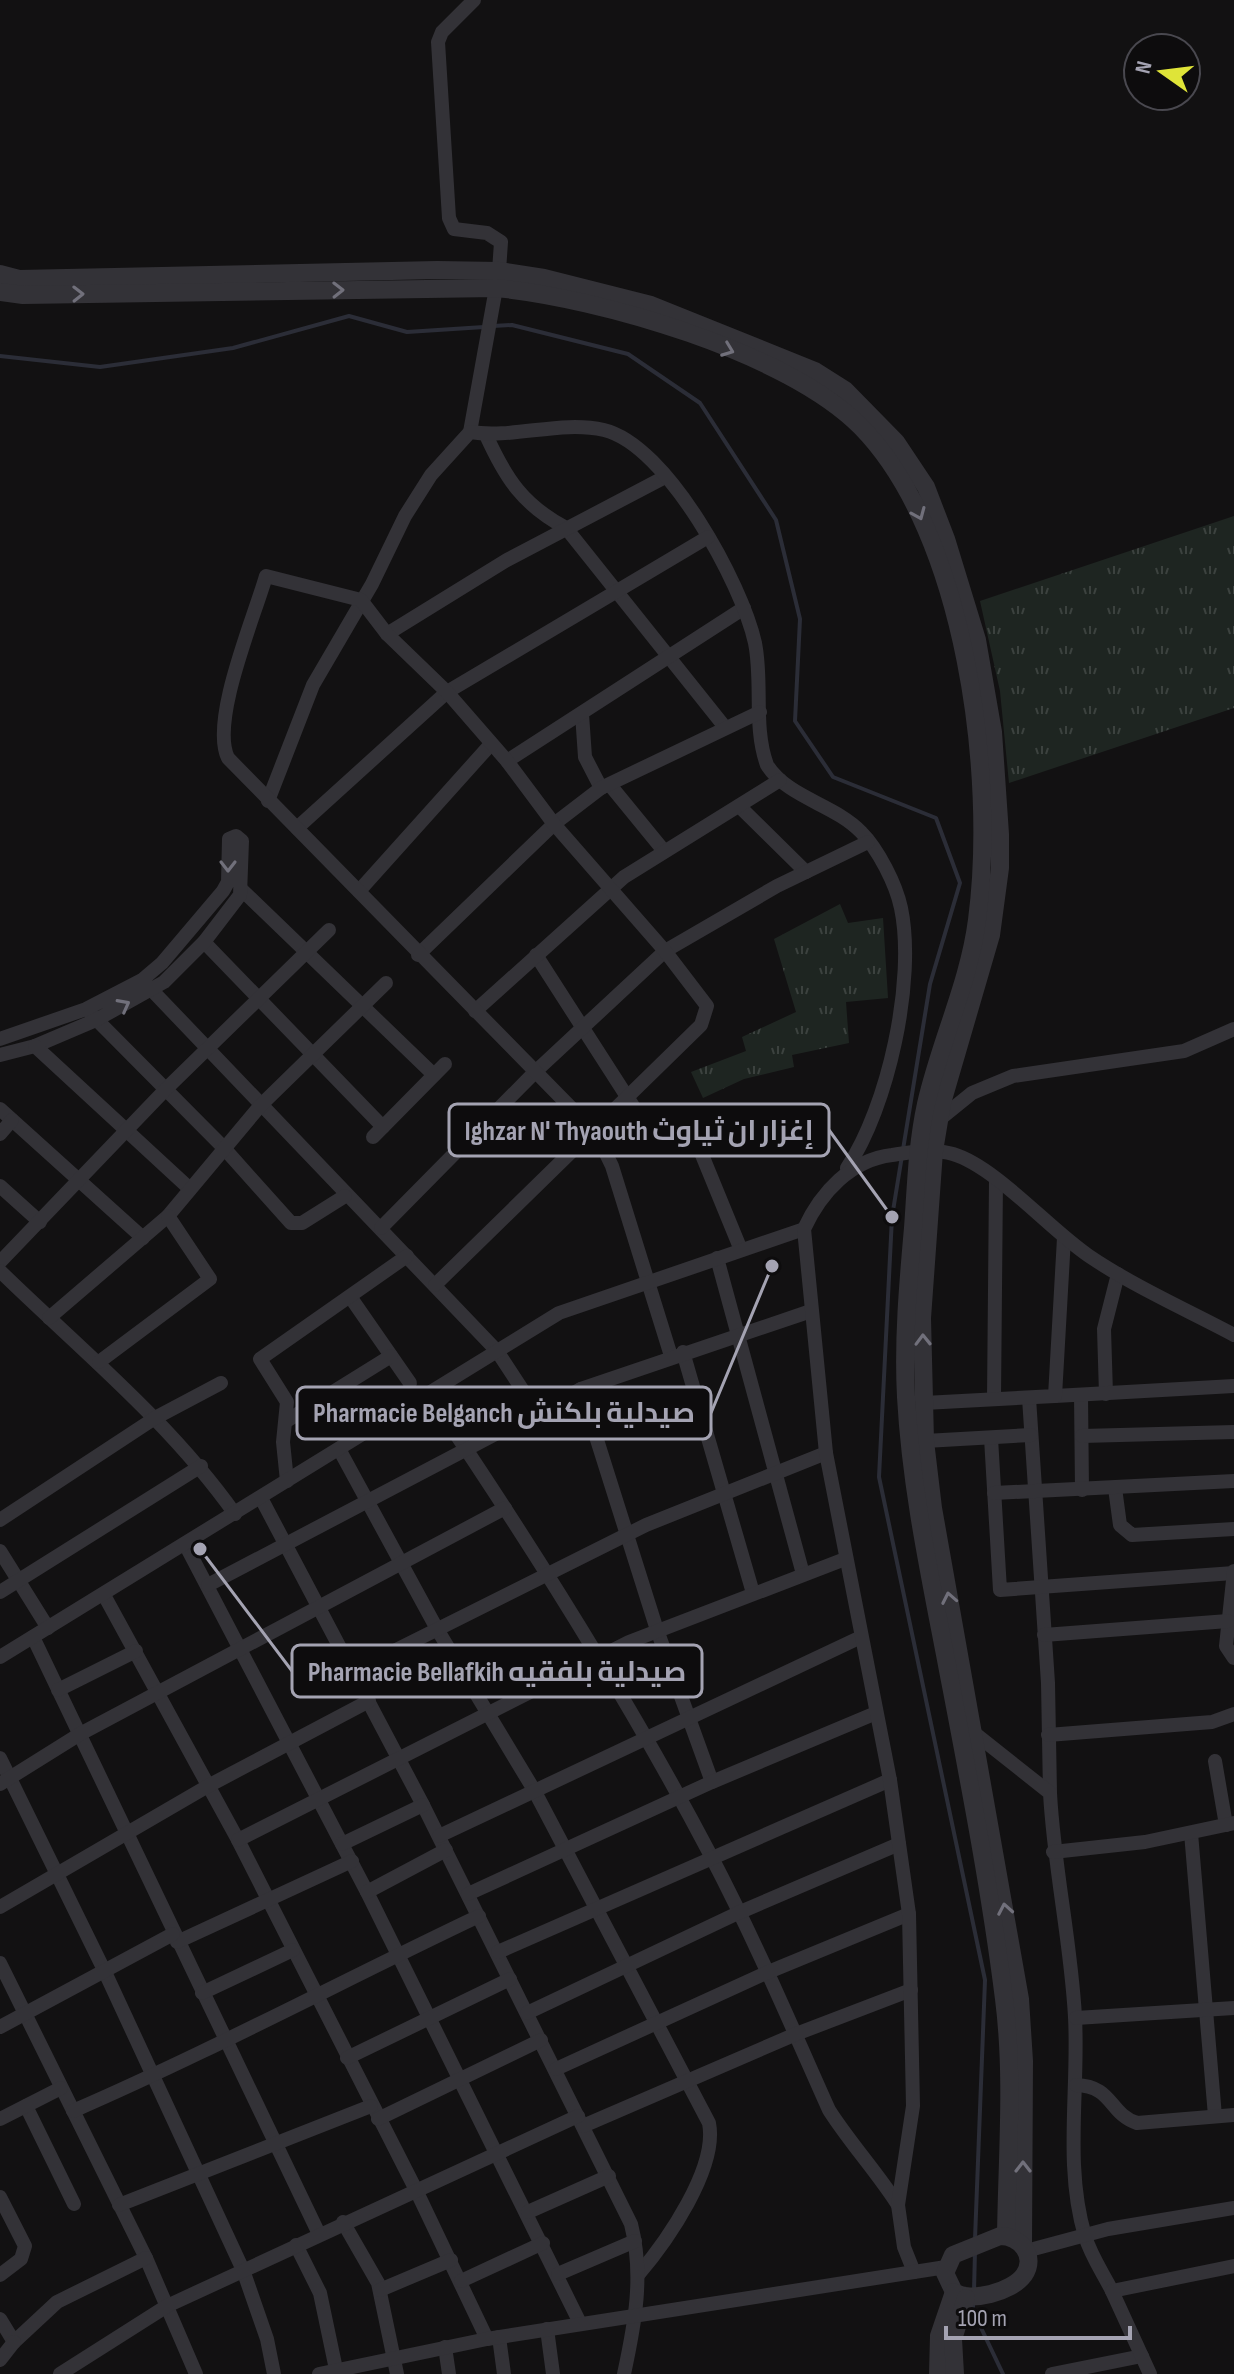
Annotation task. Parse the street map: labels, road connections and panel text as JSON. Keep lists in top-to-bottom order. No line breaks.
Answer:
{"places":["Ighzar N' Thyaouth إغزار ان ثياوث","Pharmacie Belganch صيدلية بلكنش","Pharmacie Bellafkih صيدلية بلفقيه"],"scale_bar":"100 m","north":"left"}
